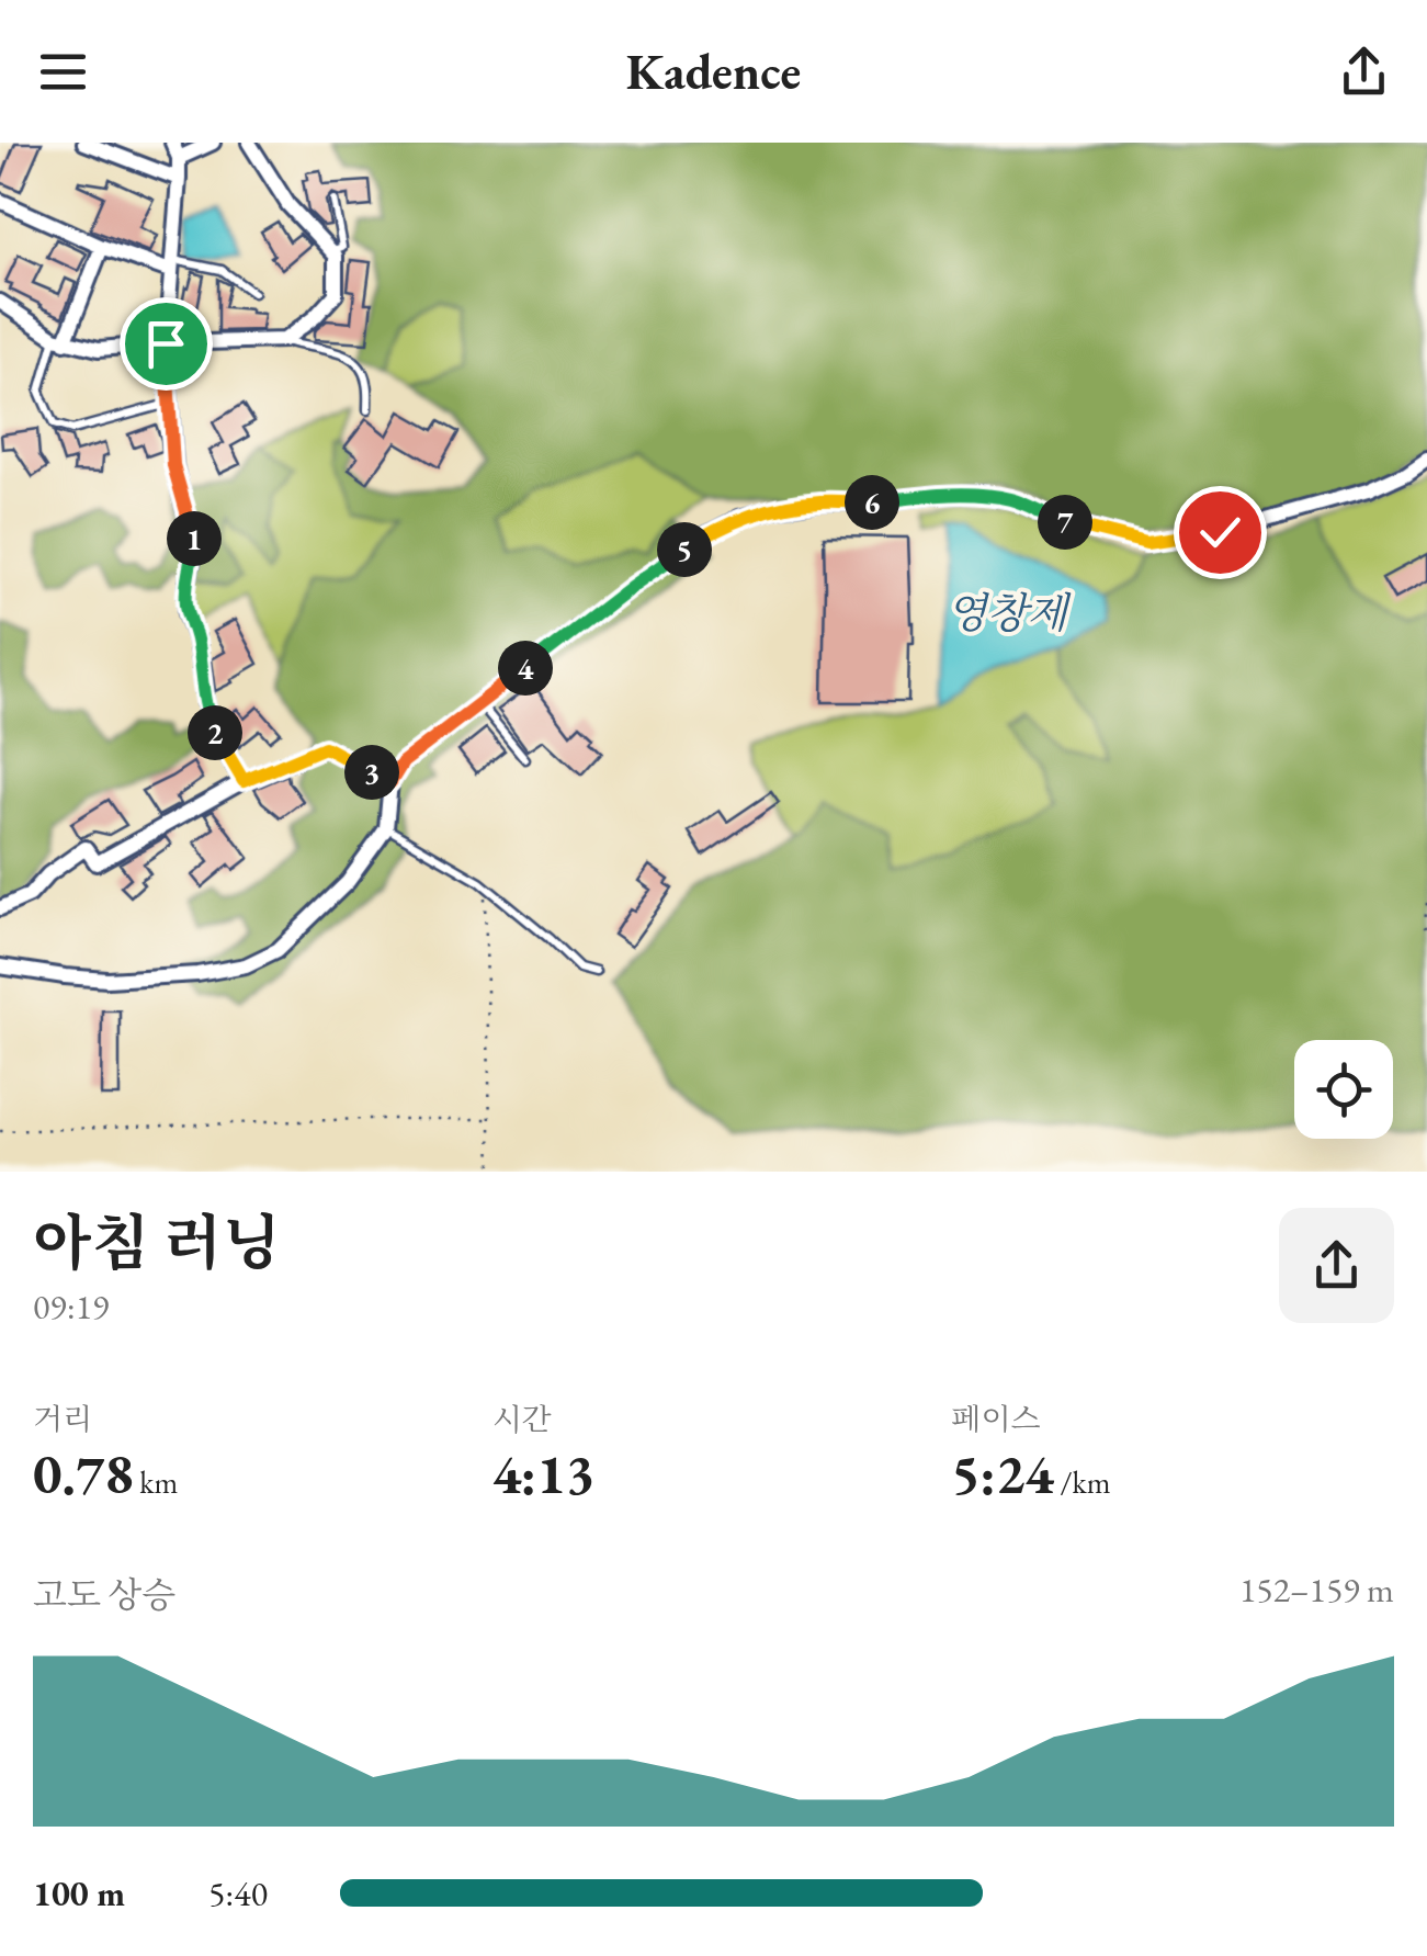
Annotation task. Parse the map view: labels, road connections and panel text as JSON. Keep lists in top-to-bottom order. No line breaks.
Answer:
{"water":["영창제"],"page":{"header":"Kadence","pins":["6","7","1","5","4","2","3"],"heading":["아침 러닝","09:19"],"stats":[["거리","0.78 km"],["시간","4:13"],["페이스","5:24 /km"]],"chart":["고도 상승","152–159 m"],"list":[{"name":"100 m","note":"5:40"}]}}
